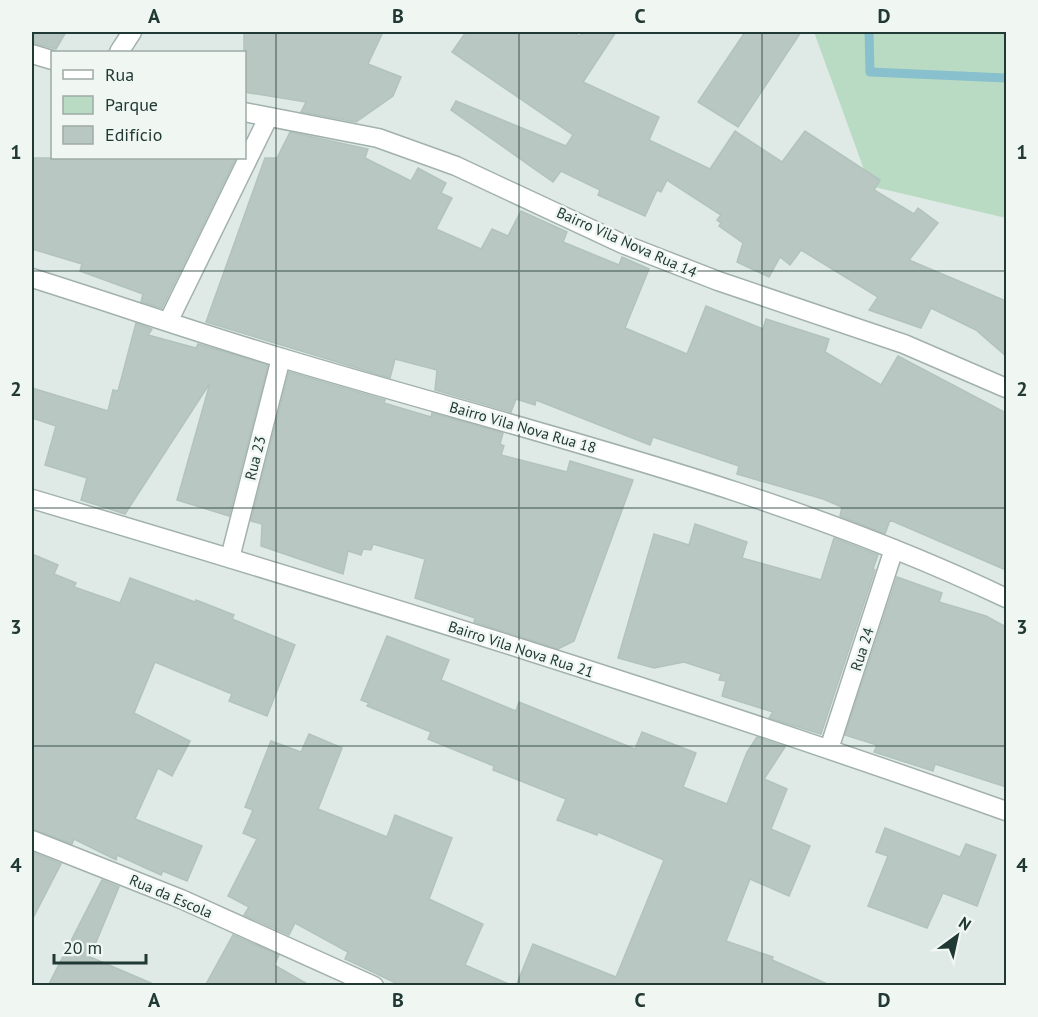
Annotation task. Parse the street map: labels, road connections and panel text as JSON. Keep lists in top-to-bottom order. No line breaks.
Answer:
{"streets":{"street":["Bairro Vila Nova Rua 14","Bairro Vila Nova Rua 18","Rua 23","Bairro Vila Nova Rua 21","Rua 24","Rua da Escola"]},"crossings":[["Bairro Vila Nova Rua 18","Rua 23"],["Bairro Vila Nova Rua 18","Rua 24"],["Rua 23","Bairro Vila Nova Rua 21"],["Bairro Vila Nova Rua 21","Rua 24"]],"legend":["Rua","Parque","Edifício"],"scale_bar":"20 m","north":"top right","grid":{"columns":["A","B","C","D"],"rows":["1","2","3","4"]}}
